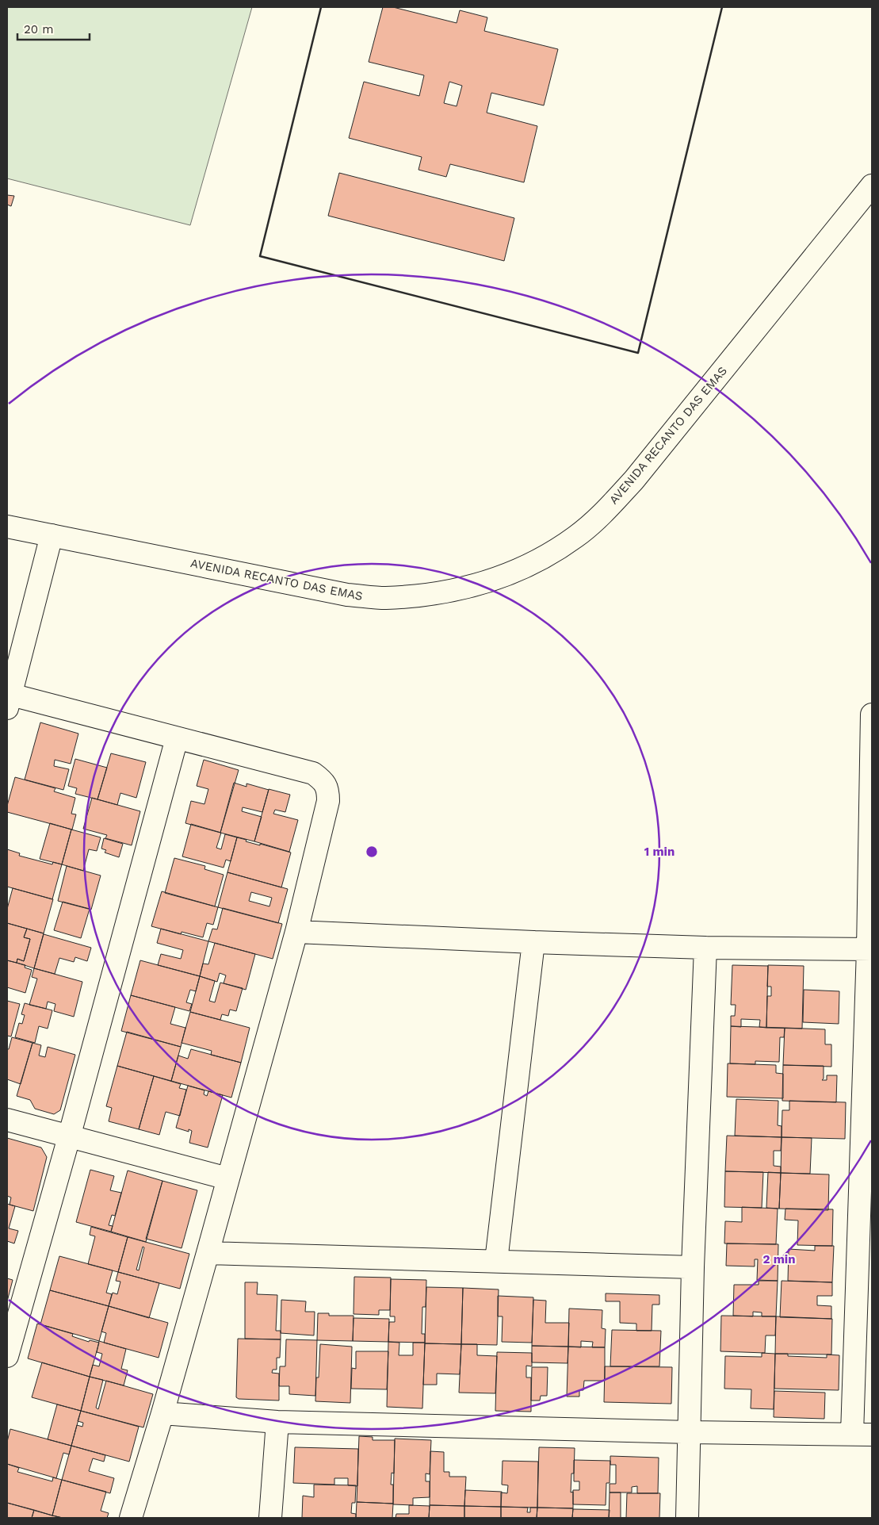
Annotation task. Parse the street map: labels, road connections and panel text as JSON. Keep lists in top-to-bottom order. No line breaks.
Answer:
{"streets":{"street":["AVENIDA RECANTO DAS EMAS"]},"scale_bar":"20 m","rings":["1 min","2 min"]}
